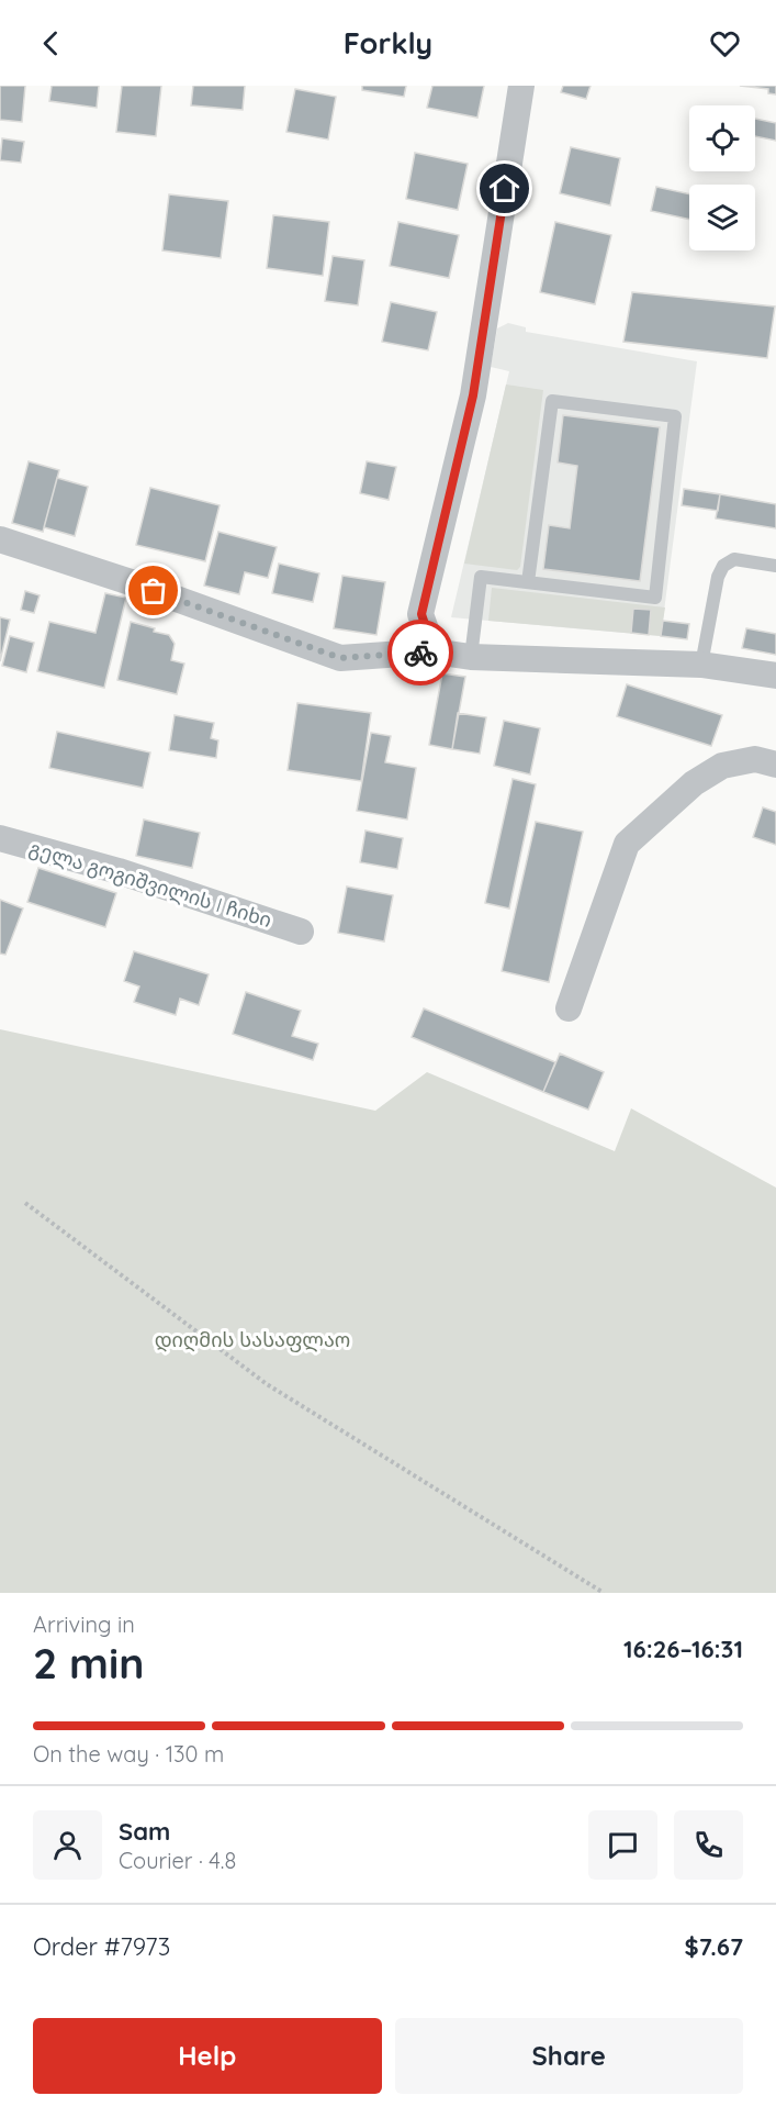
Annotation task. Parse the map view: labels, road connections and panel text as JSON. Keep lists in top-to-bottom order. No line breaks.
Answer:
{"streets":{"street":["გელა გოგიშვილის I ჩიხი"]},"parks":["დიღმის სასაფლაო"],"page":{"header":"Forkly","heading":["2 min","Arriving in","16:26–16:31"],"panel":["Sam","Courier · 4.8","Order #7973","$7.67"],"bar":"On the way · 130 m","buttons":["Help","Share"]}}
